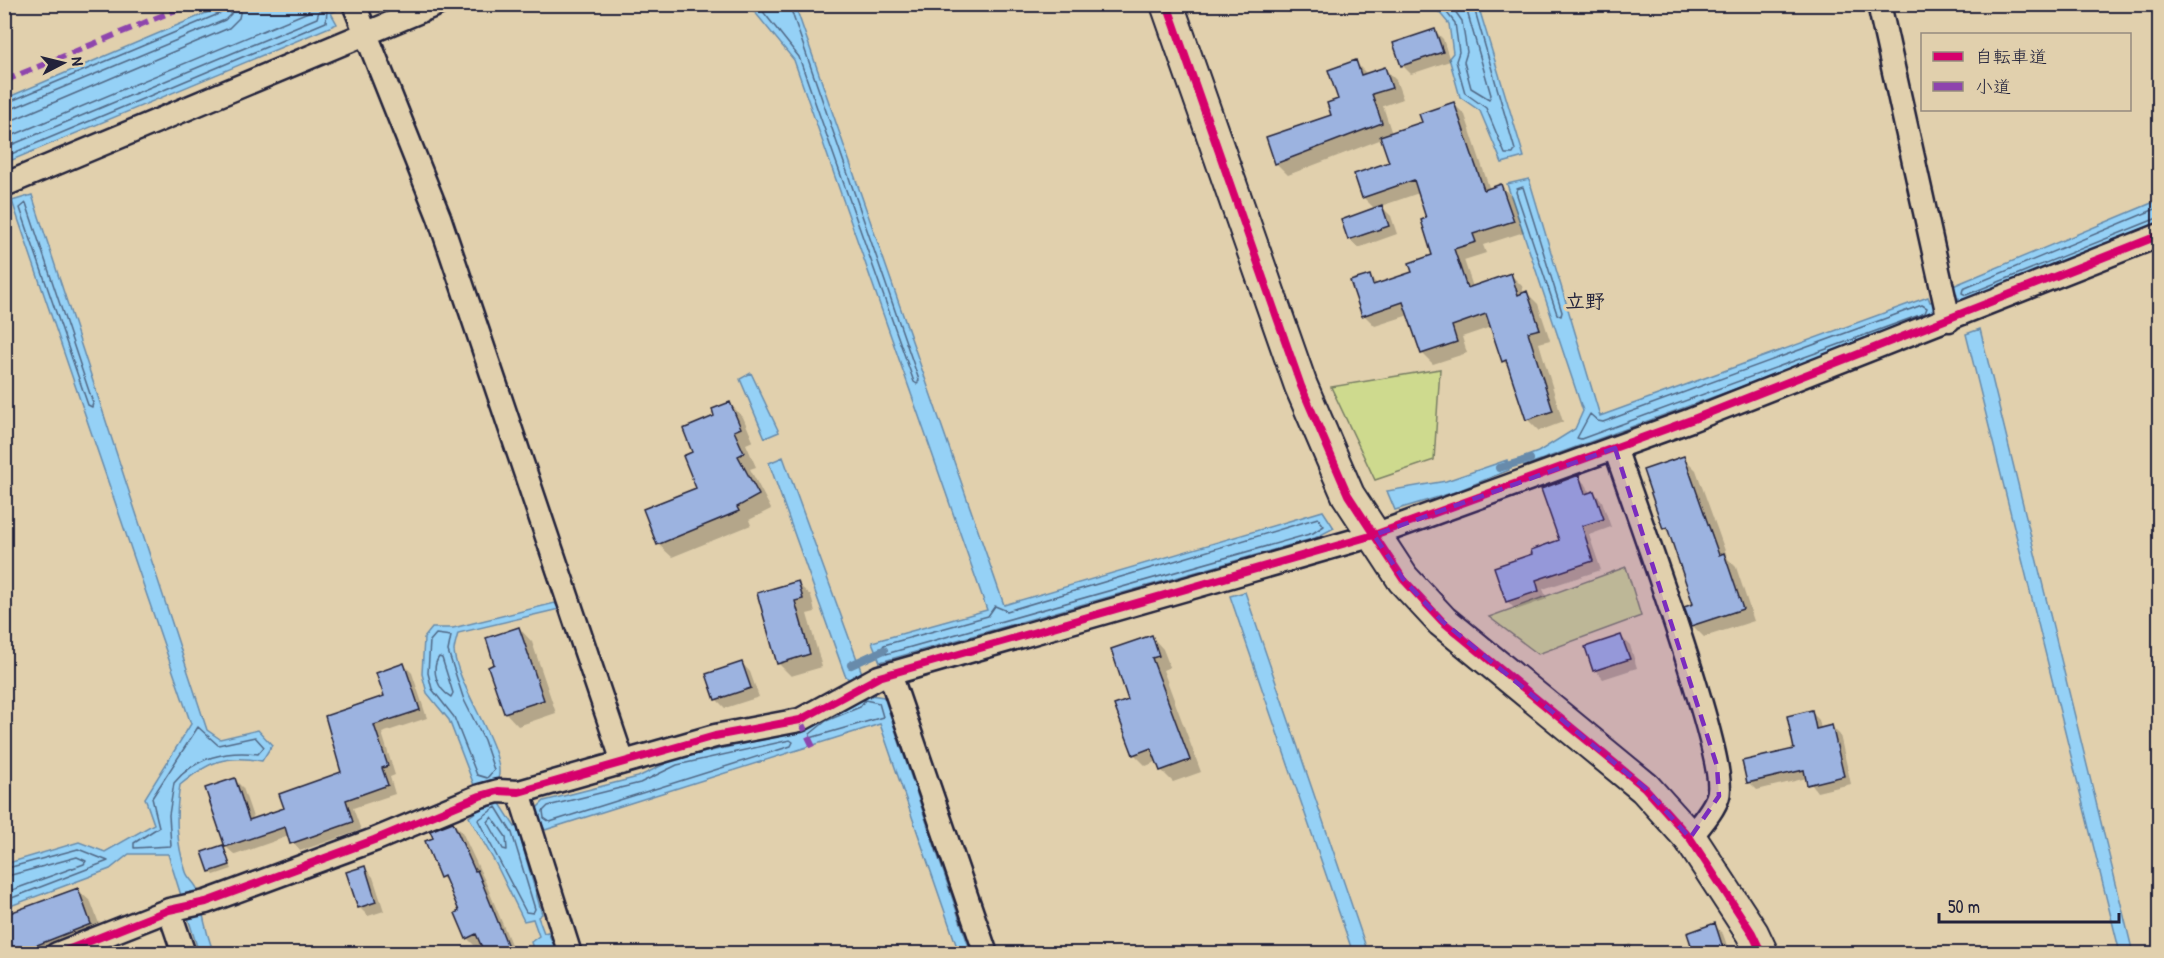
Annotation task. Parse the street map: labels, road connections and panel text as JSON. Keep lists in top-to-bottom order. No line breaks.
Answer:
{"districts":["立野"],"legend":["自転車道","小道"],"scale_bar":"50 m","north":"right"}
